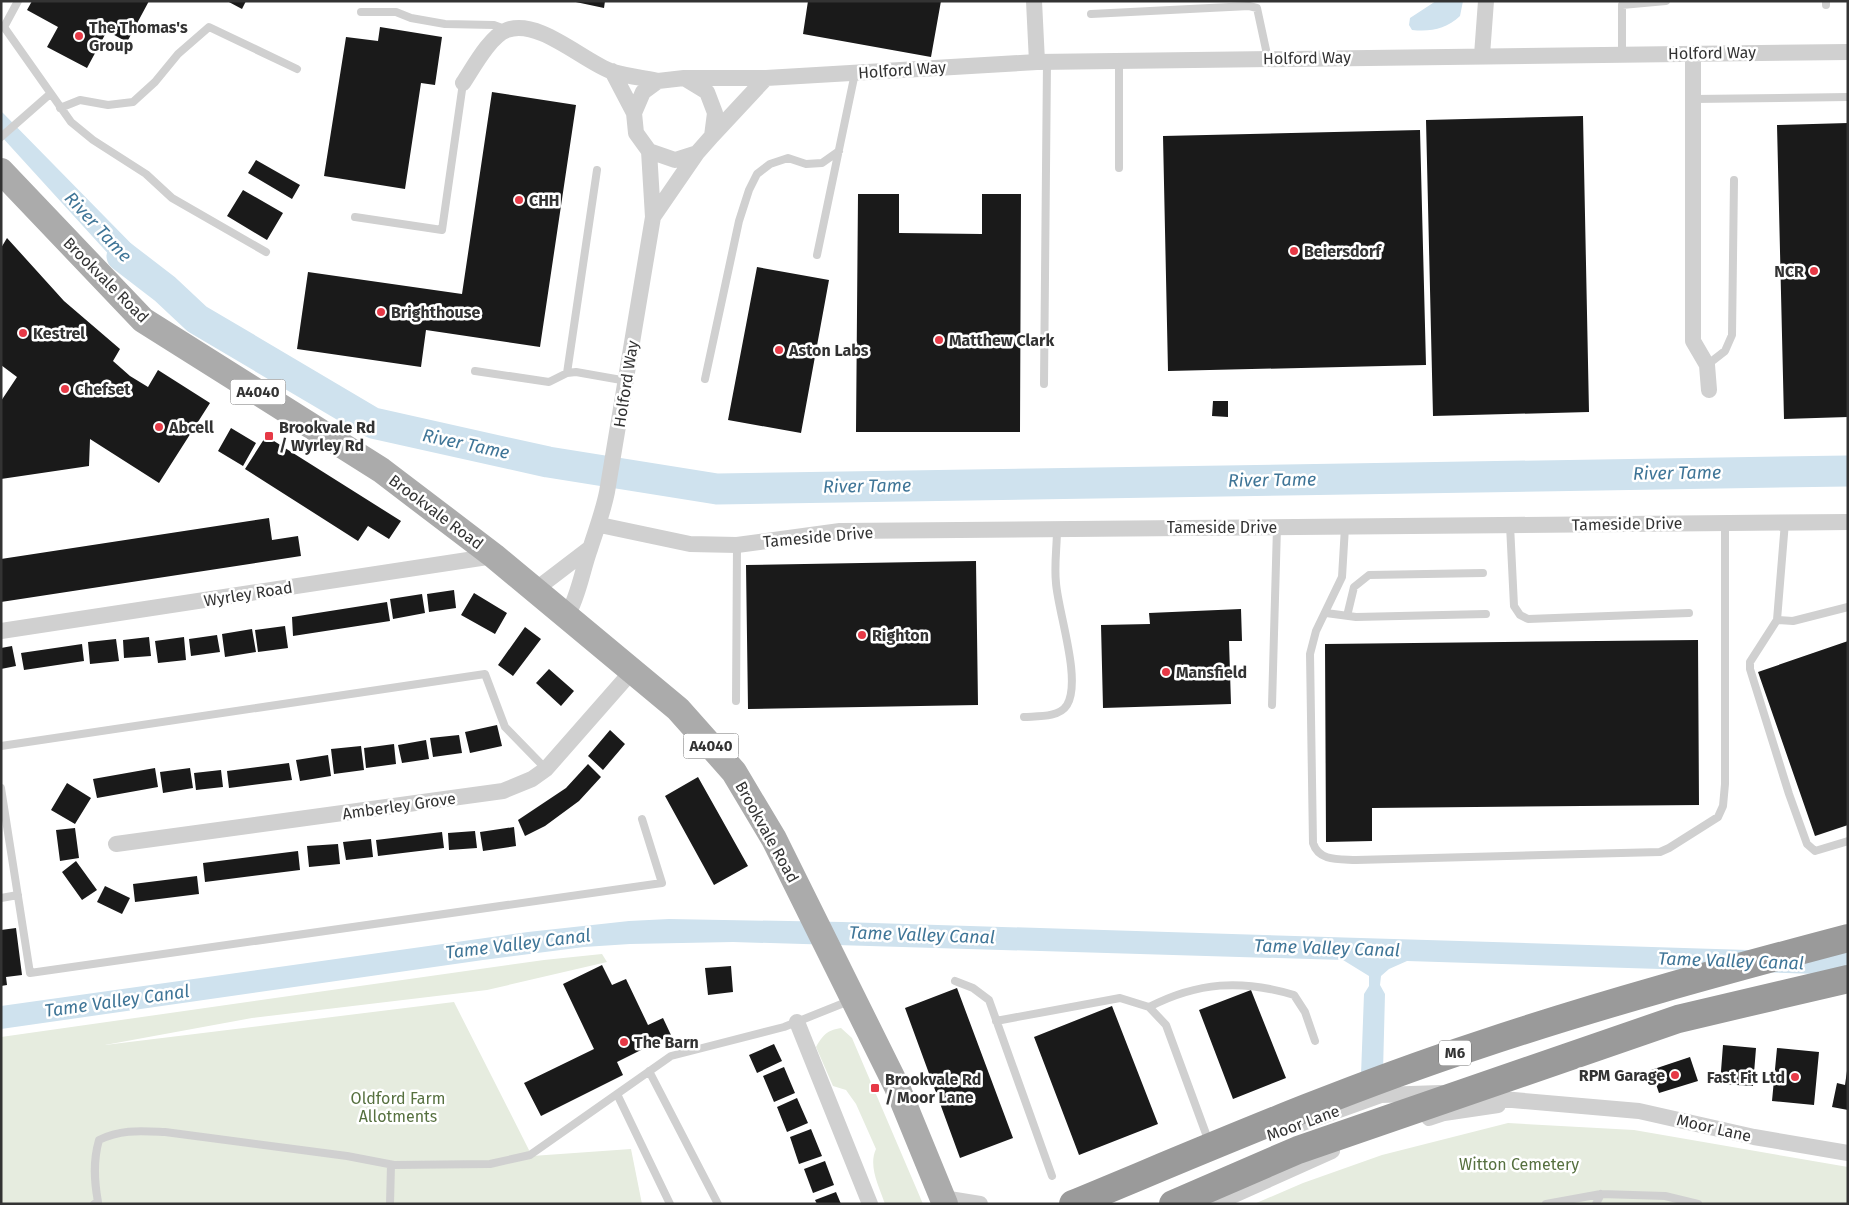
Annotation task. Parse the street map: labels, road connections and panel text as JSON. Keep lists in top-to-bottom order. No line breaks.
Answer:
{"streets":{"highway":["M6"],"main road":["Brookvale Road","A4040"],"street":["Holford Way","Tameside Drive","Wyrley Road","Amberley Grove","Moor Lane"]},"crossings":[["Holford Way","Brookvale Road"],["Holford Way","Tameside Drive"],["Brookvale Road","A4040"],["Brookvale Road","Wyrley Road"],["Brookvale Road","Amberley Grove"]],"water":["River Tame","Tame Valley Canal"],"parks":["Oldford Farm Allotments","Witton Cemetery"],"places":{"other":["The Thomas's Group","CHH","Beiersdorf","NCR","Brighthouse","Kestrel","Matthew Clark","Aston Labs","Chefset","Abcell","Righton","Mansfield","The Barn","RPM Garage","Fast Fit Ltd"],"transit":["Brookvale Rd / Wyrley Rd","Brookvale Rd / Moor Lane"]}}
